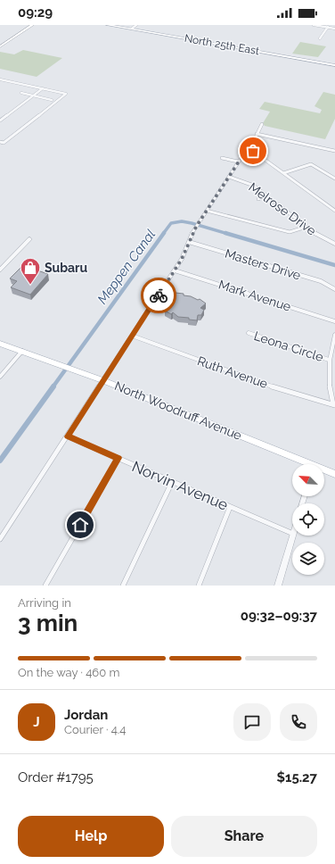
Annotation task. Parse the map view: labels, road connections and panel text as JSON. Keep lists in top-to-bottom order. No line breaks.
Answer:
{"streets":{"main road":["North 25th East","North Woodruff Avenue"],"street":["Melrose Drive","Masters Drive","Mark Avenue","Leona Circle","Ruth Avenue","Norvin Avenue"]},"water":["Meppen Canal"],"places":{"shop":["Subaru"]},"north":"top left","page":{"status":"09:29","heading":["3 min","Arriving in","09:32–09:37"],"panel":["Jordan","Courier · 4.4","Order #1795","$15.27"],"bar":"On the way · 460 m","round":"J","buttons":["Help","Share"]}}
